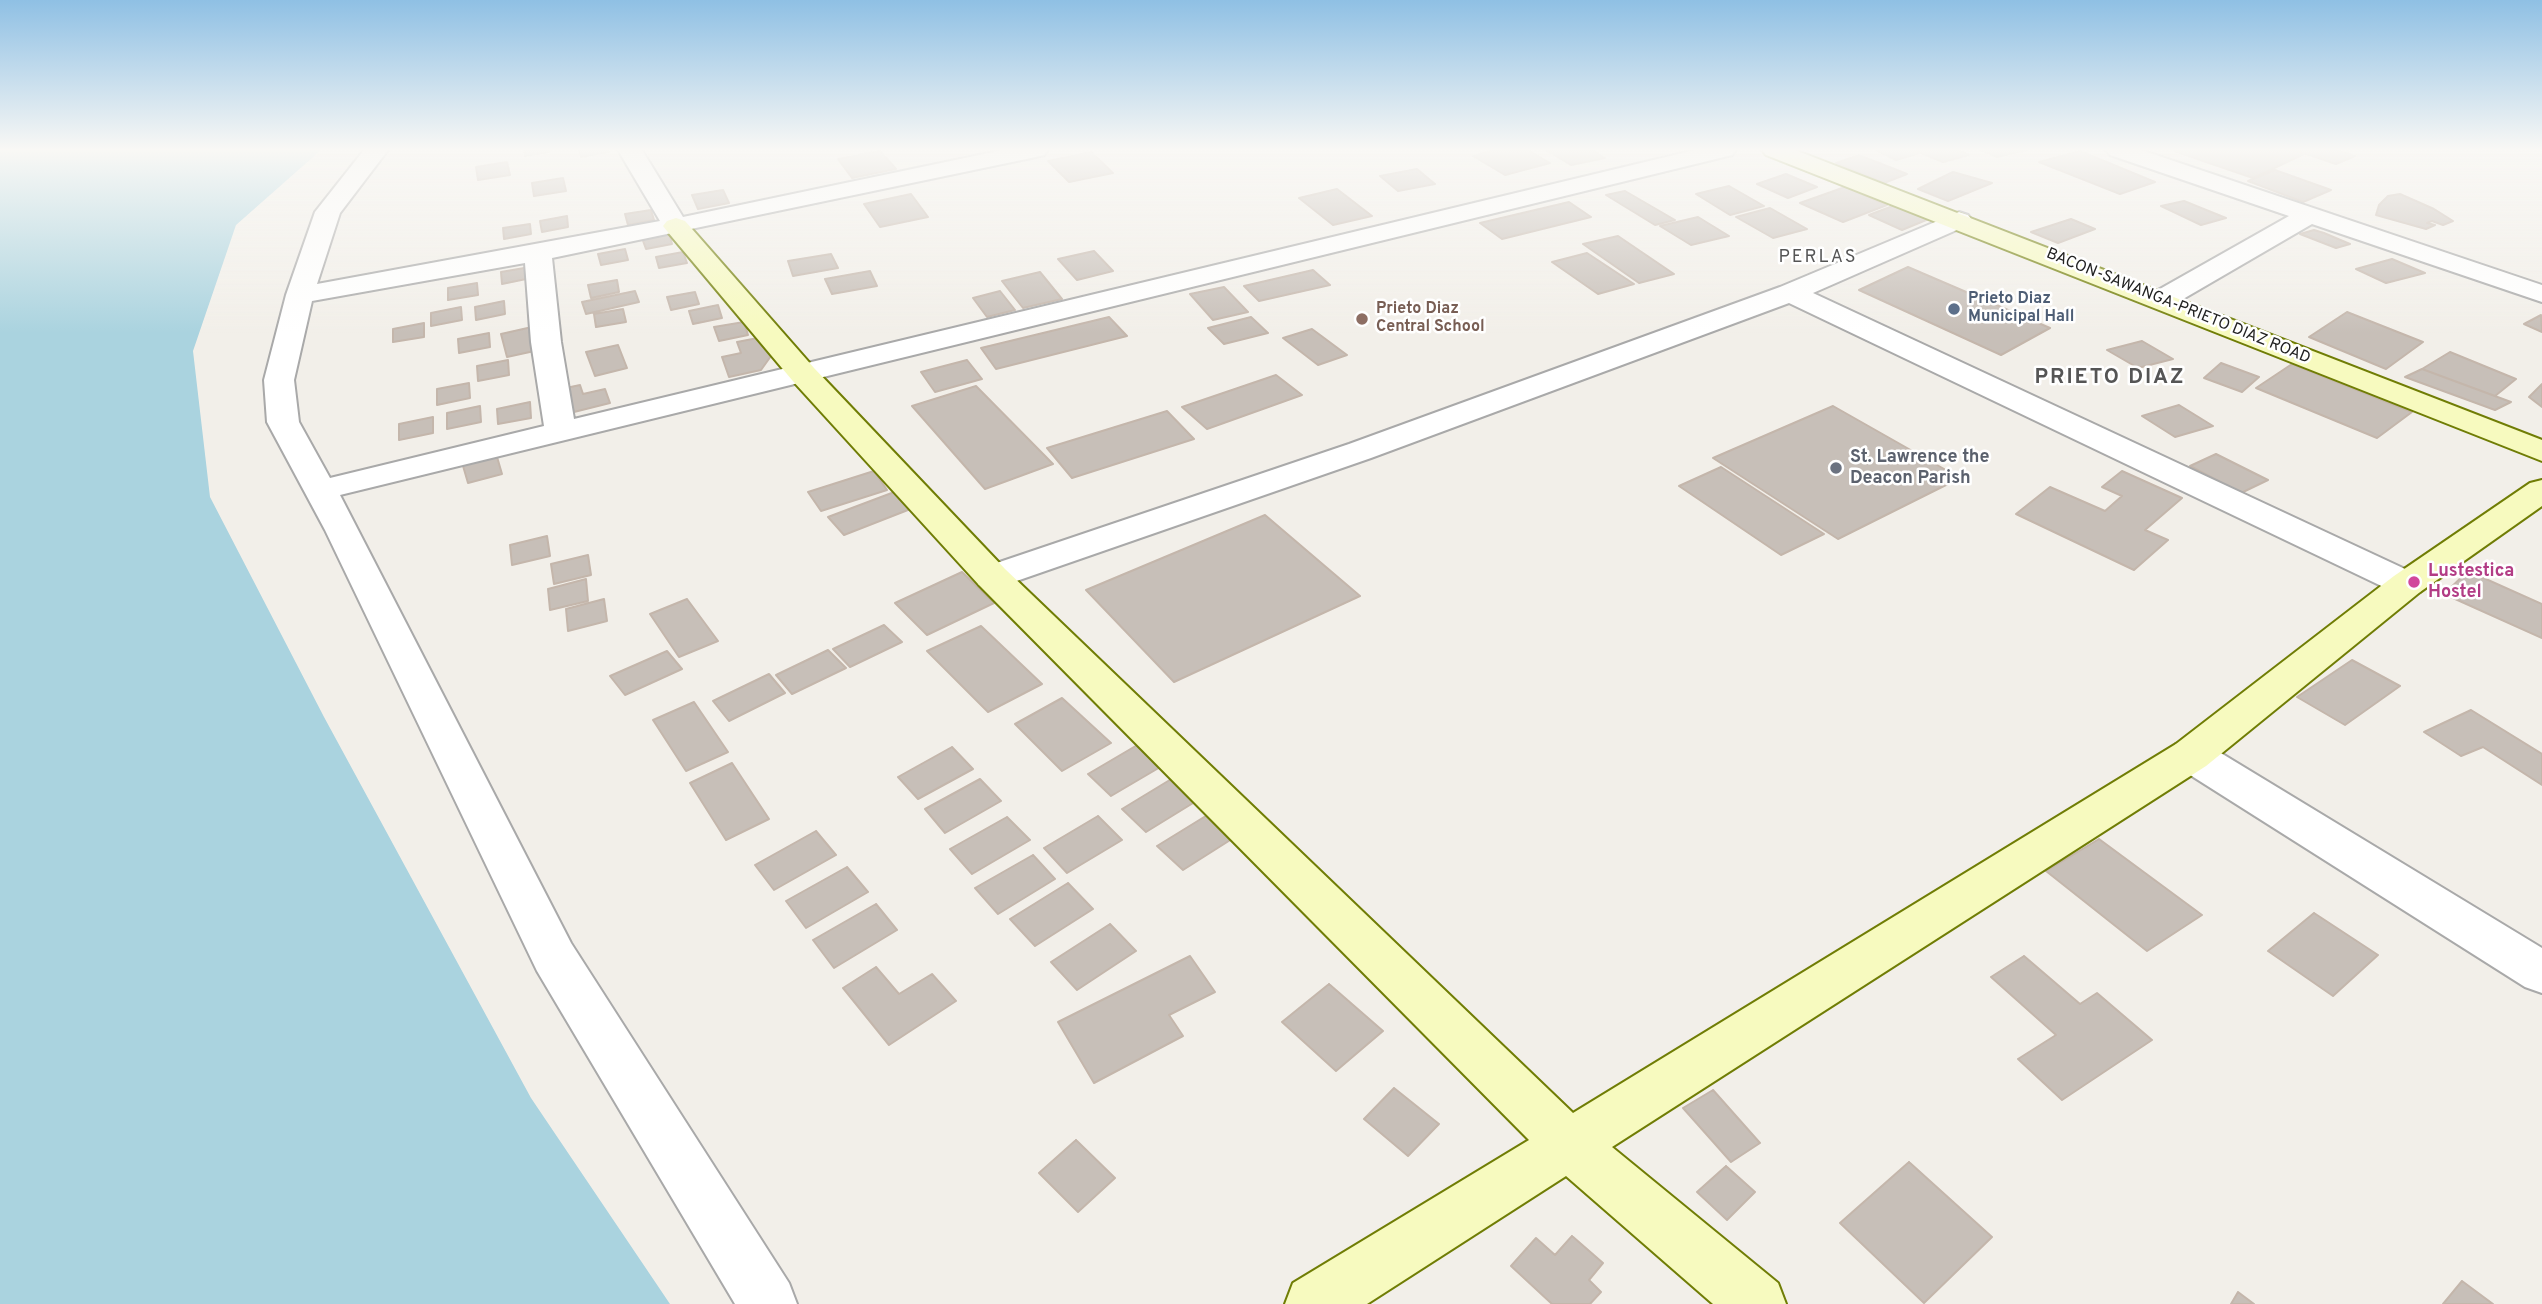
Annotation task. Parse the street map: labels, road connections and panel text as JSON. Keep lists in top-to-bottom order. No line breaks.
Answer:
{"streets":{"street":["BACON-SAWANGA-PRIETO DIAZ ROAD"]},"districts":["PERLAS","PRIETO DIAZ"],"places":["Prieto Diaz Municipal Hall","Prieto Diaz Central School","St. Lawrence the Deacon Parish","Lustestica Hostel"]}
